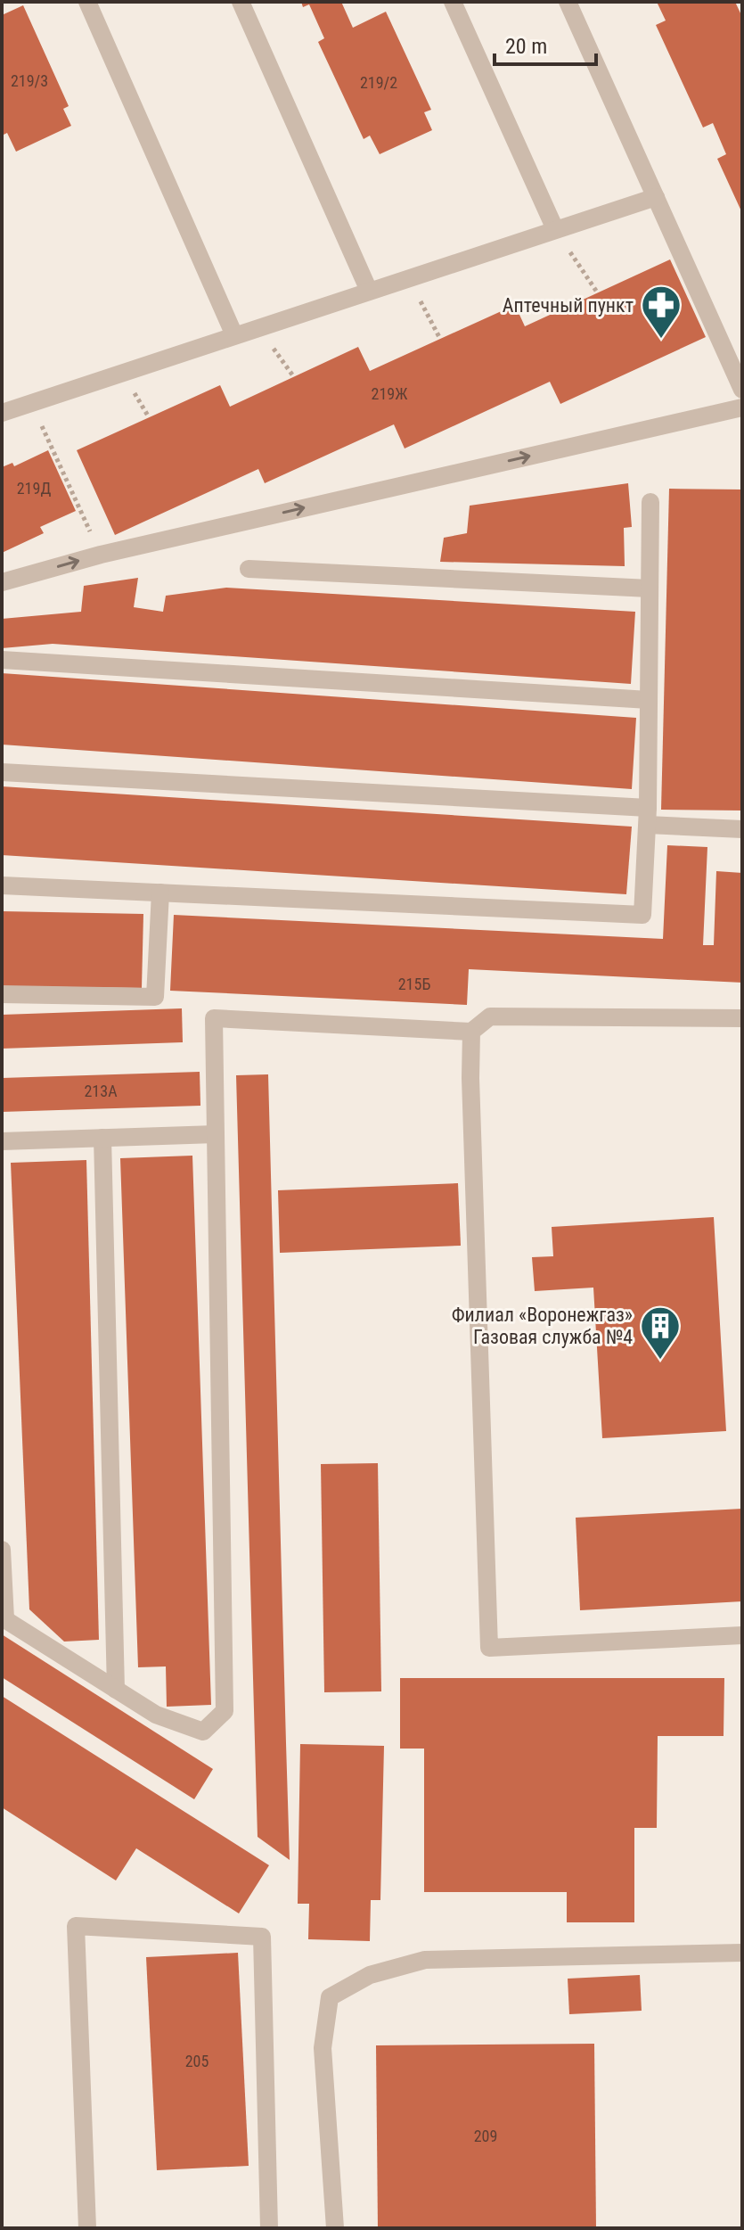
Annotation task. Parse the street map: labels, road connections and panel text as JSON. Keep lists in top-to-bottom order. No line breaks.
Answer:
{"places":{"pharmacy":["Аптечный пункт"],"building":["Филиал «Воронежгаз» Газовая служба №4"]},"house_numbers":["219/3","219/2","219Ж","219Д","215Б","213А","205","209"],"scale_bar":"20 m"}
